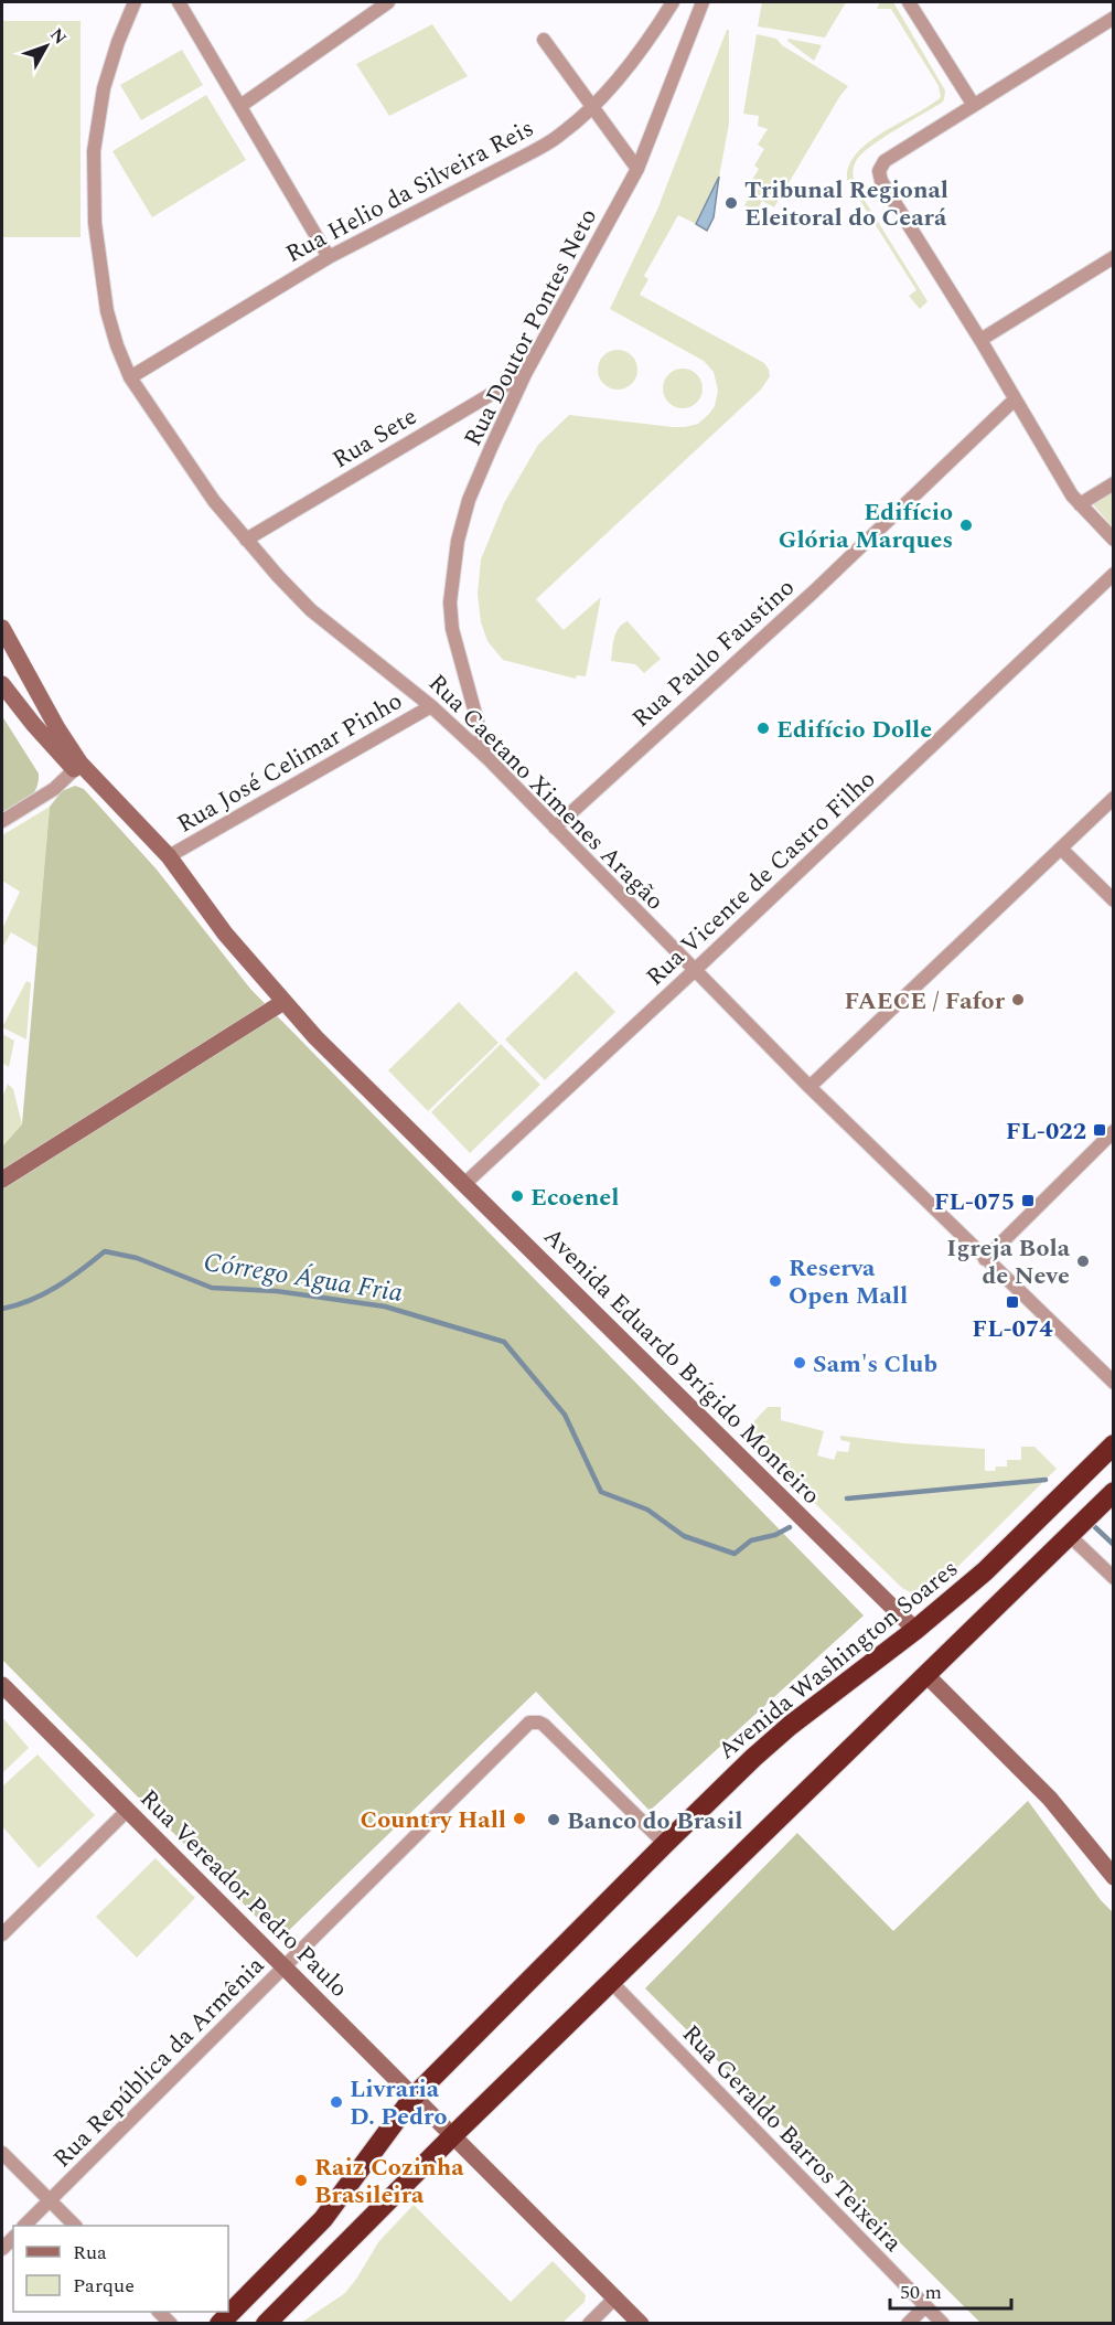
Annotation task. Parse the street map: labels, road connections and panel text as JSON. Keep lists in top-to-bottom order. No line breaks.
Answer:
{"streets":{"highway":["Avenida Washington Soares"],"street":["Rua Helio da Silveira Reis","Rua Doutor Pontes Neto","Rua Sete","Rua Paulo Faustino","Rua José Celimar Pinho","Rua Caetano Ximenes Aragão","Rua Vicente de Castro Filho","Avenida Eduardo Brígido Monteiro","Rua Vereador Pedro Paulo","Rua República da Armênia","Rua Geraldo Barros Teixeira"]},"crossings":[["Rua Helio da Silveira Reis","Rua Caetano Ximenes Aragão"],["Rua Doutor Pontes Neto","Rua Sete"],["Rua Doutor Pontes Neto","Rua Caetano Ximenes Aragão"],["Rua Sete","Rua Caetano Ximenes Aragão"],["Rua Paulo Faustino","Rua Caetano Ximenes Aragão"],["Rua José Celimar Pinho","Rua Caetano Ximenes Aragão"],["Rua José Celimar Pinho","Avenida Eduardo Brígido Monteiro"],["Rua Caetano Ximenes Aragão","Rua Vicente de Castro Filho"],["Rua Vicente de Castro Filho","Avenida Eduardo Brígido Monteiro"],["Avenida Eduardo Brígido Monteiro","Avenida Washington Soares"],["Avenida Washington Soares","Rua Vereador Pedro Paulo"],["Avenida Washington Soares","Rua República da Armênia"],["Rua Vereador Pedro Paulo","Rua República da Armênia"]],"water":["Córrego Água Fria"],"places":{"other":["Tribunal Regional Eleitoral do Ceará","Edifício Glória Marques","Edifício Dolle","FAECE / Fafor","Ecoenel","Igreja Bola de Neve","Reserva Open Mall","Sam's Club","Country Hall","Banco do Brasil","Livraria D. Pedro","Raiz Cozinha Brasileira"],"transit":["FL-022","FL-075","FL-074"]},"legend":["Rua","Parque"],"scale_bar":"50 m","north":"top right"}
